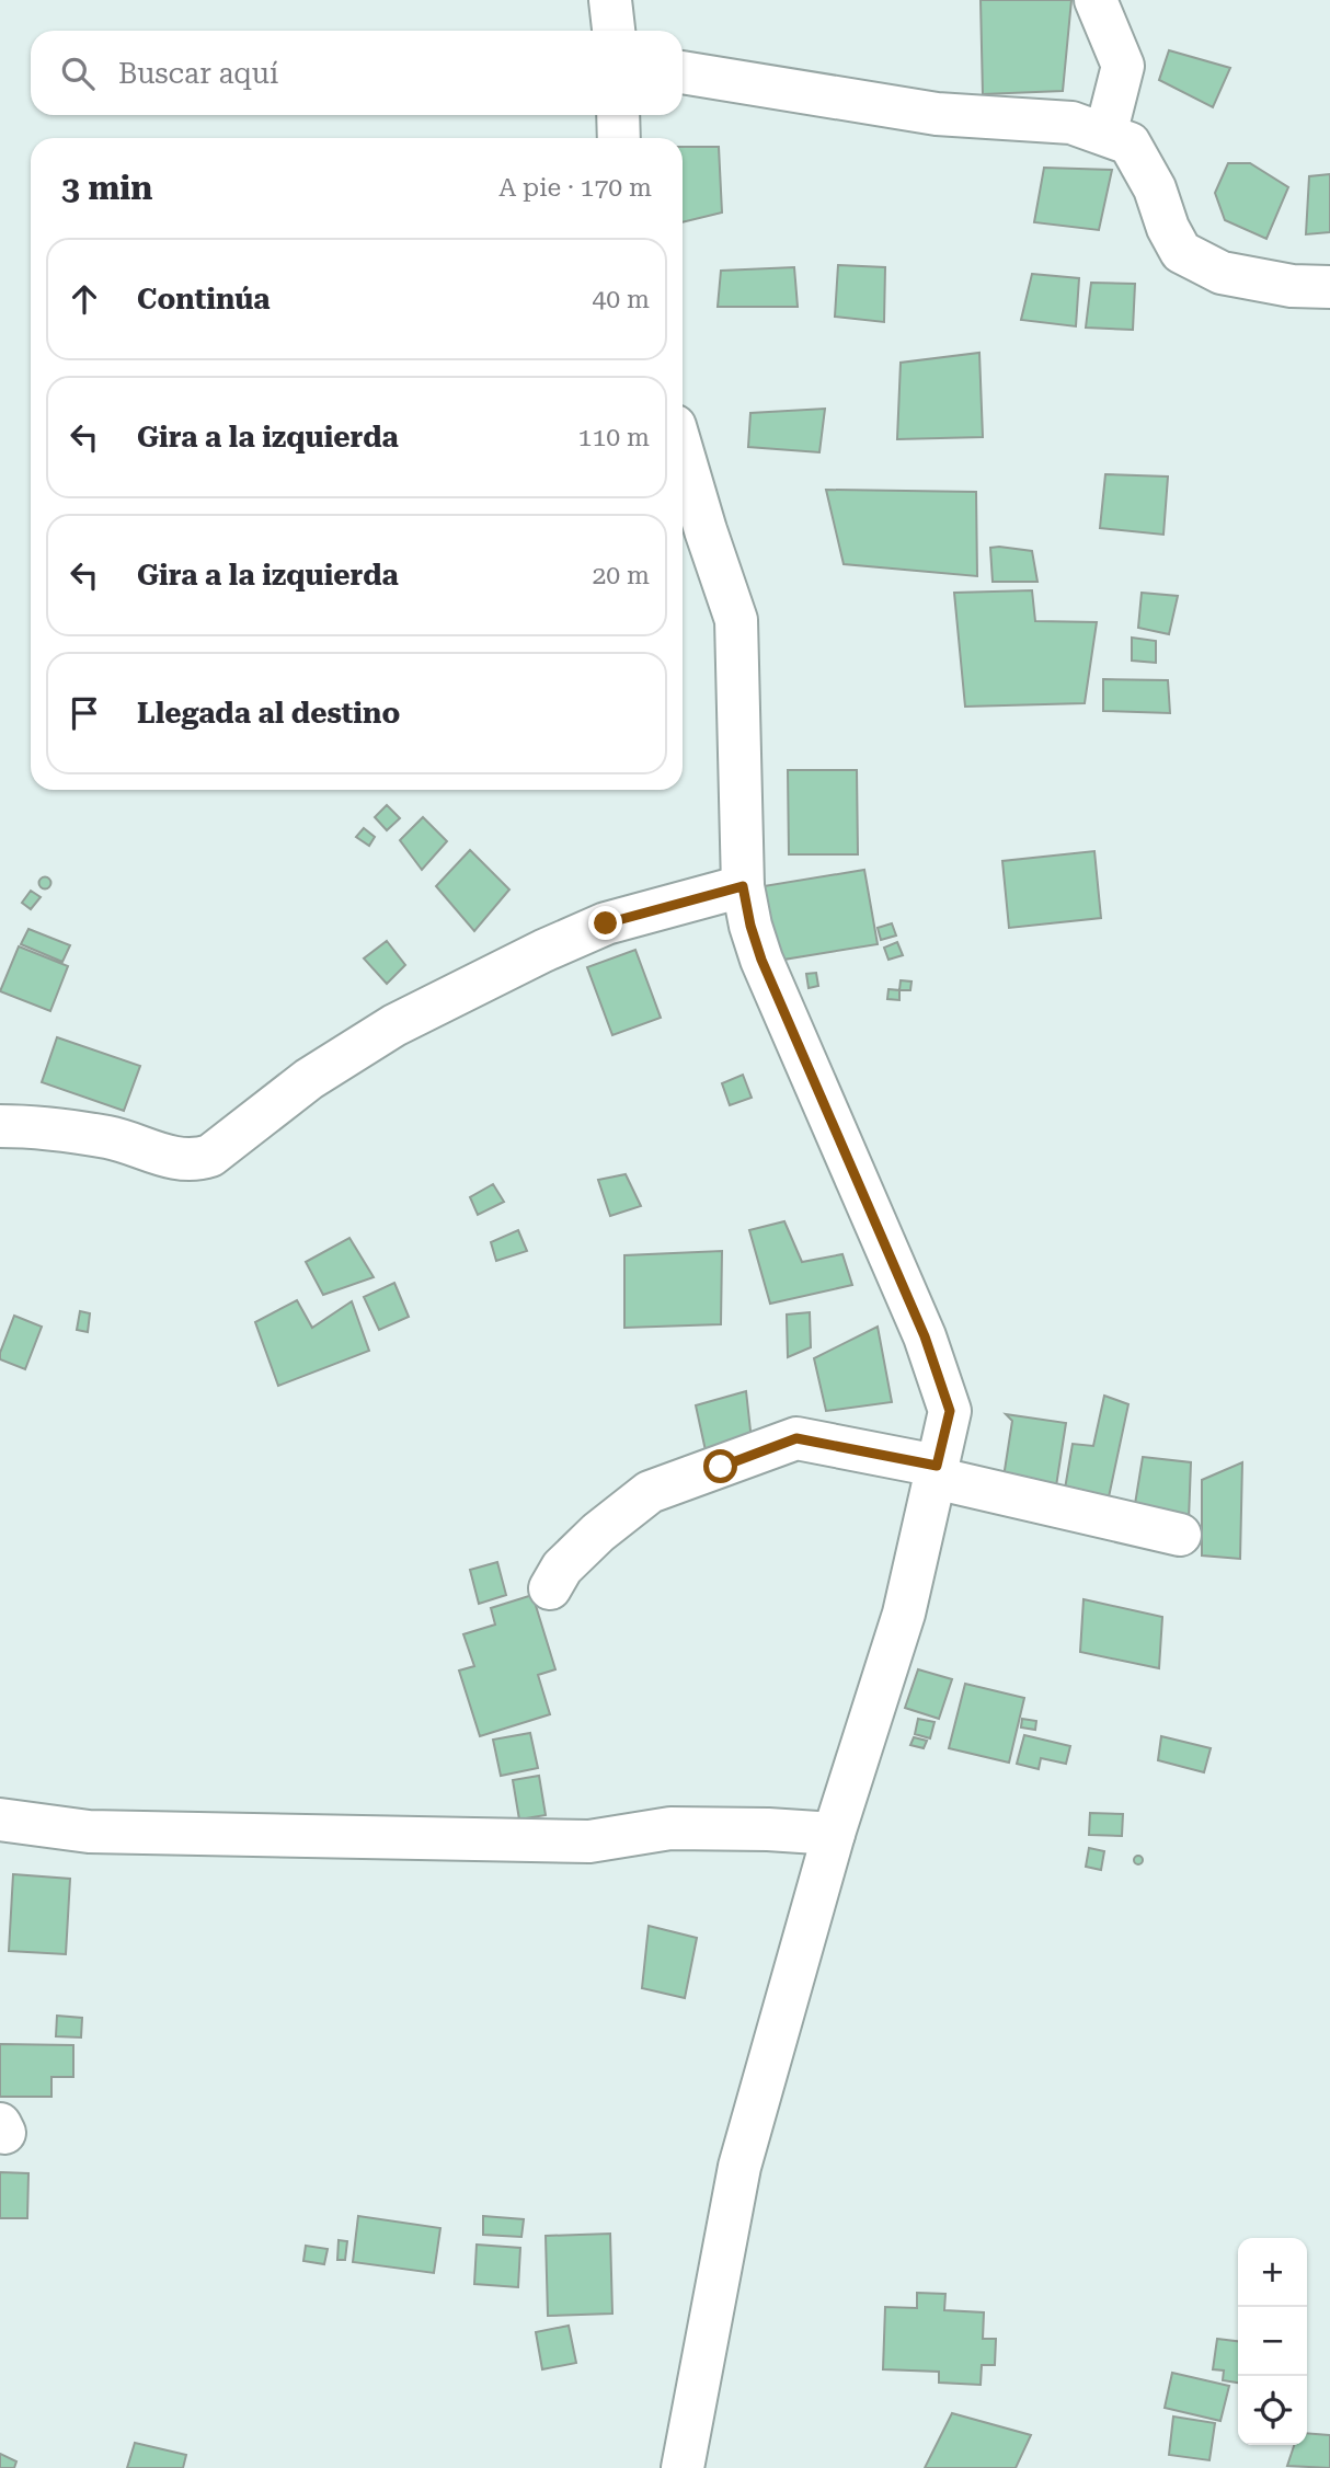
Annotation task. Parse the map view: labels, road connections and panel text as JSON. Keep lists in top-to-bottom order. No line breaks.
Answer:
{"page":{"search":"Buscar aquí","heading":["3 min","A pie · 170 m"],"list":[["Continúa","40 m"],["Gira a la izquierda","110 m"],["Gira a la izquierda","20 m"],"Llegada al destino"],"map_buttons":["+","−"]}}
